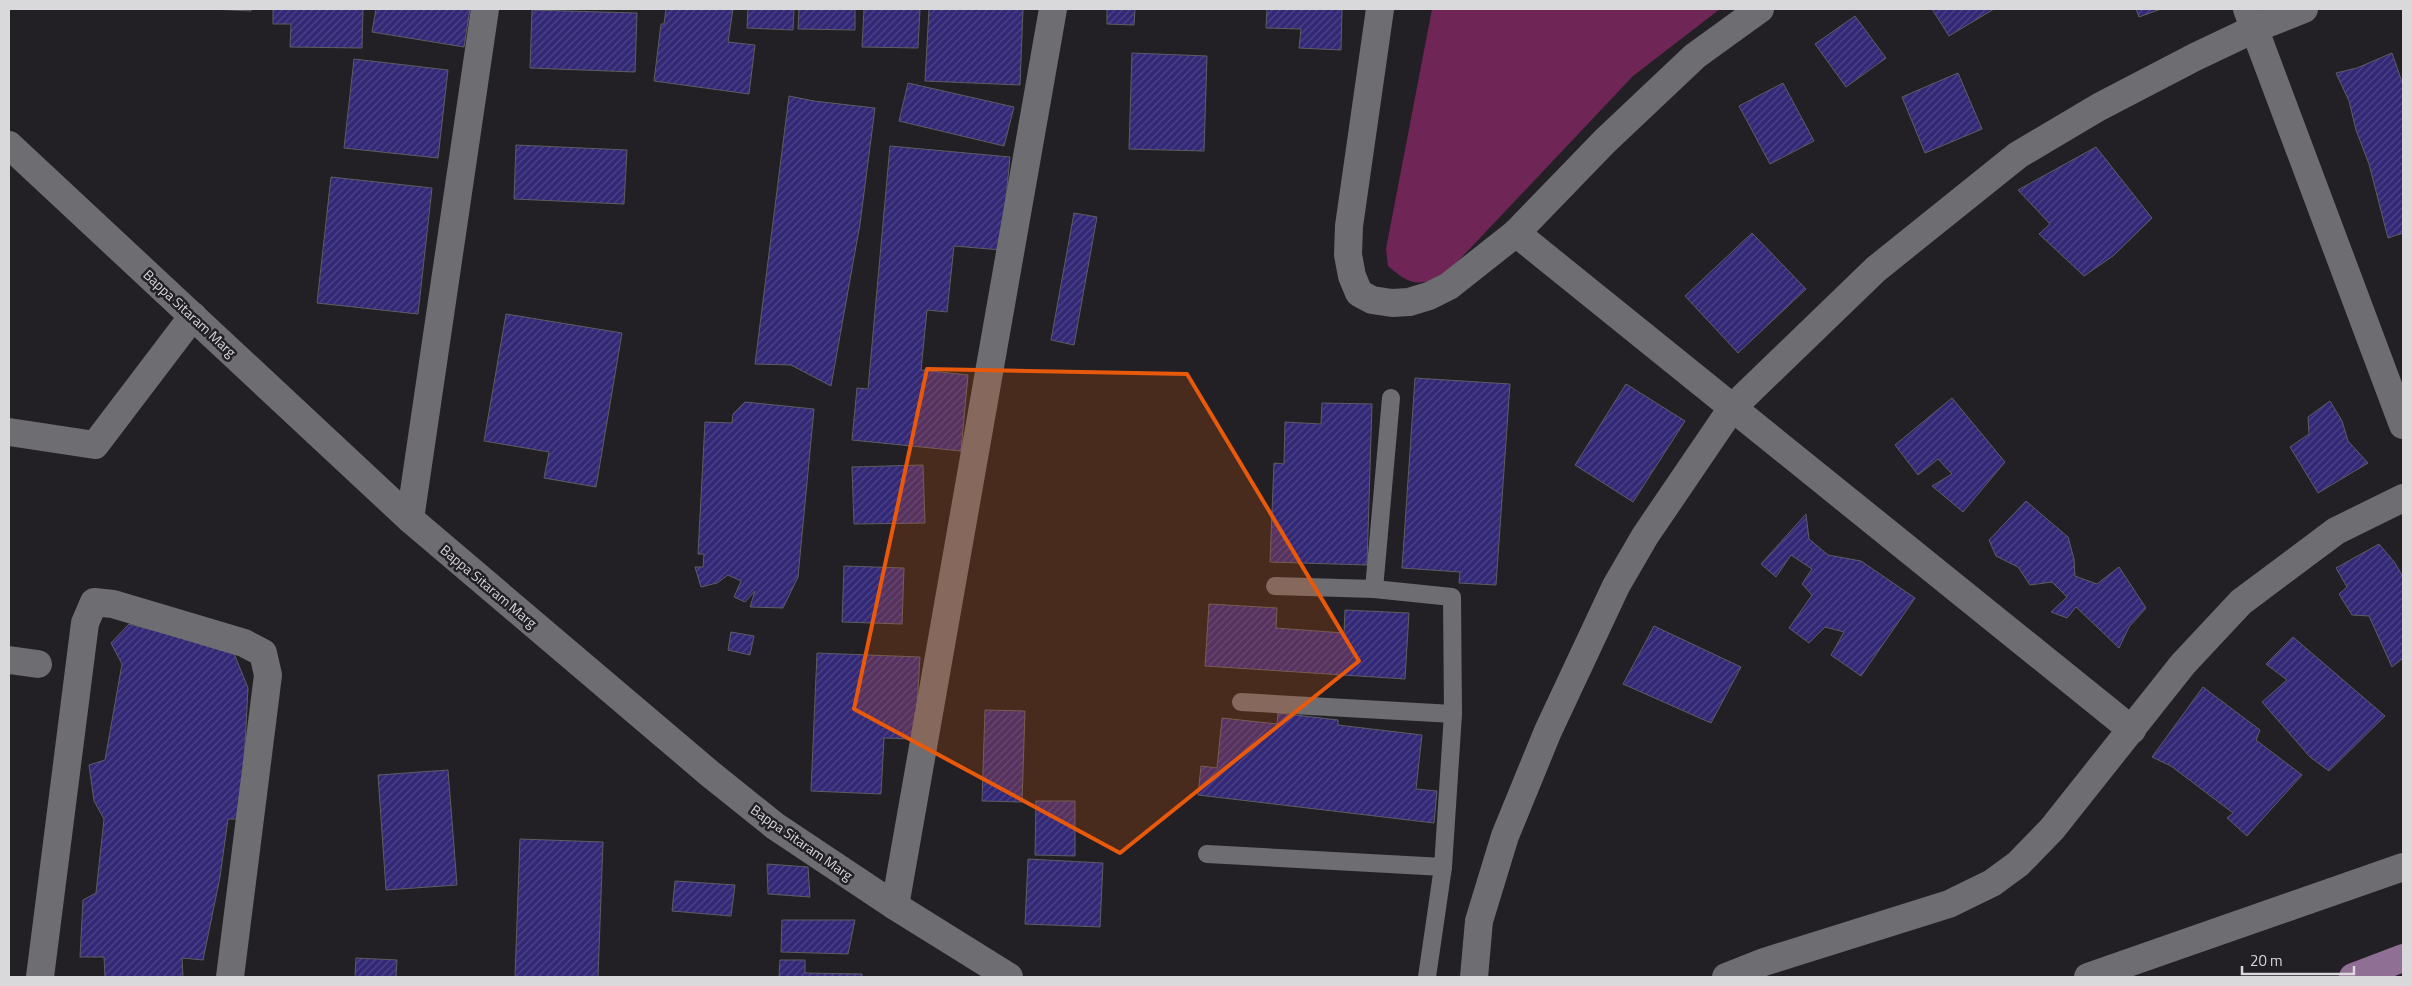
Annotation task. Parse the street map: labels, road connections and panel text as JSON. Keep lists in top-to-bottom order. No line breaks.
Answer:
{"streets":{"street":["Bappa Sitaram Marg"]},"scale_bar":"20 m"}
